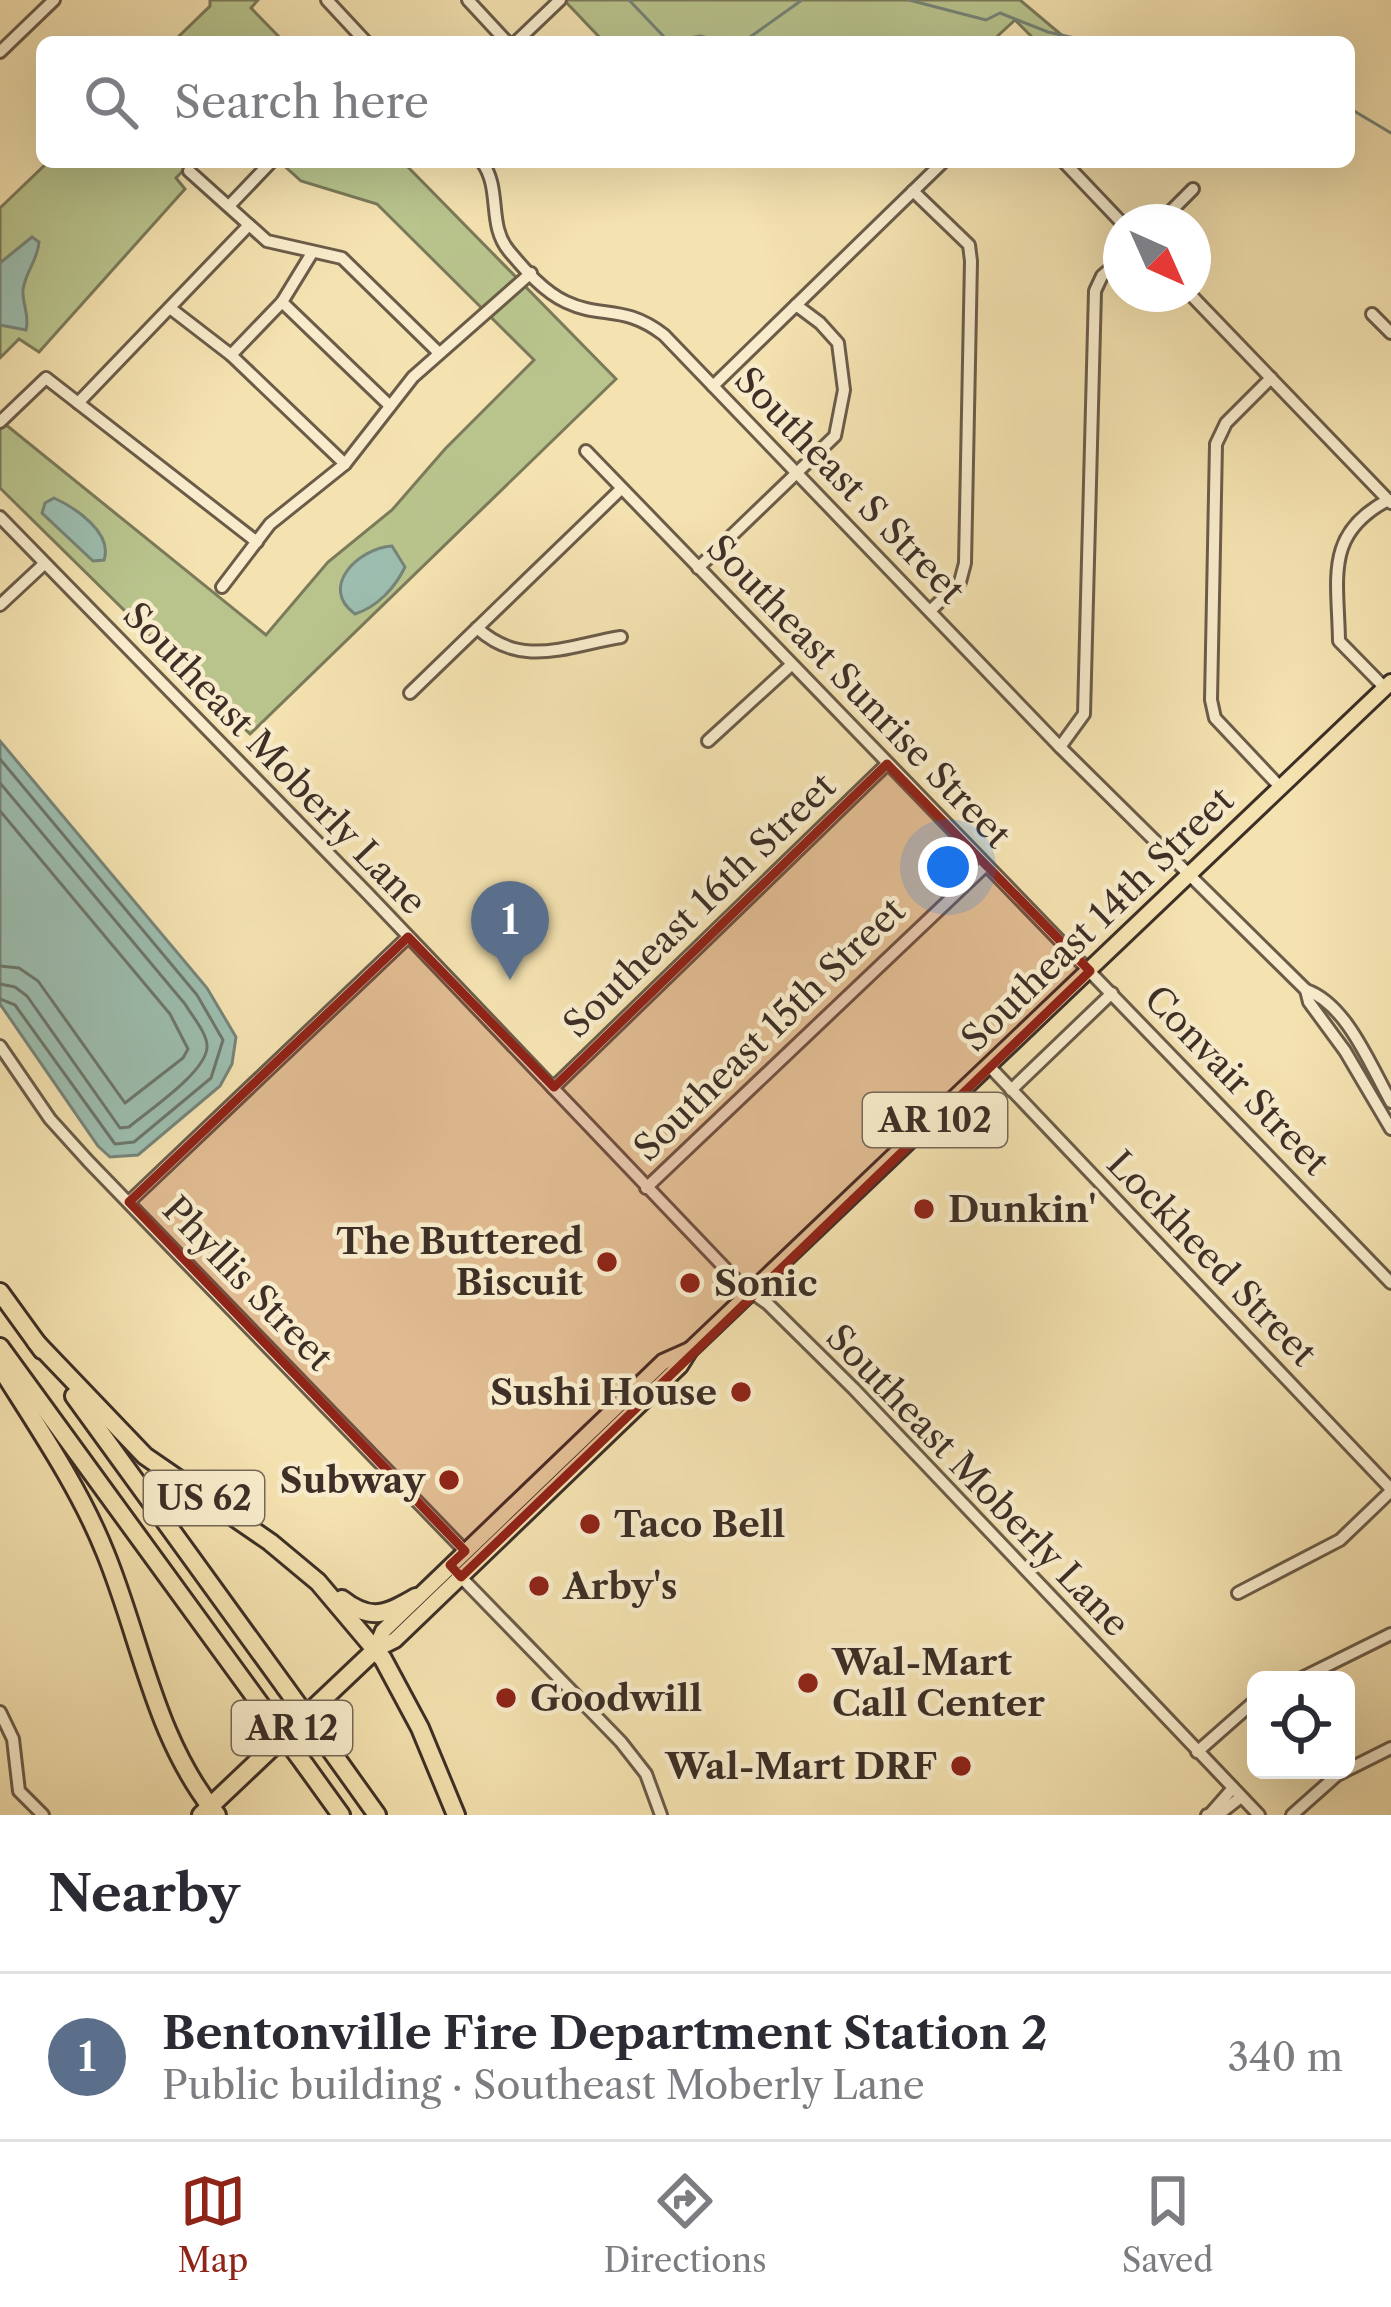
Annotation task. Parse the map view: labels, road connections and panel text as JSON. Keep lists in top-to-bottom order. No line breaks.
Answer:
{"streets":{"highway":["Southeast 14th Street","US 62","AR 12"],"main road":["AR 102"],"street":["Southeast S Street","Southeast Sunrise Street","Southeast Moberly Lane","Southeast 16th Street","Southeast 15th Street","Convair Street","Lockheed Street","Phyllis Street"]},"crossings":[["Southeast S Street","Southeast 14th Street"],["Southeast Sunrise Street","Southeast 16th Street"],["Southeast Sunrise Street","Southeast 14th Street"],["Southeast Sunrise Street","Southeast 15th Street"],["Southeast Sunrise Street","Convair Street"],["Southeast Moberly Lane","Southeast 16th Street"],["Southeast Moberly Lane","Southeast 14th Street"],["Southeast Moberly Lane","Southeast 15th Street"],["Southeast 14th Street","Convair Street"],["Southeast 14th Street","Lockheed Street"],["Southeast 14th Street","Phyllis Street"],["Southeast 14th Street","US 62"]],"places":["Dunkin'","The Buttered Biscuit","Sonic","Sushi House","Subway","Taco Bell","Arby's","Wal-Mart Call Center","Goodwill","Wal-Mart DRF"],"north":"bottom right","page":{"search":"Search here","pins":"1","heading":"Nearby","list":[{"mark":"1","name":"Bentonville Fire Department Station 2","note":"Public building · Southeast Moberly Lane","value":"340 m"}],"nav":["Map","Directions","Saved"]}}
